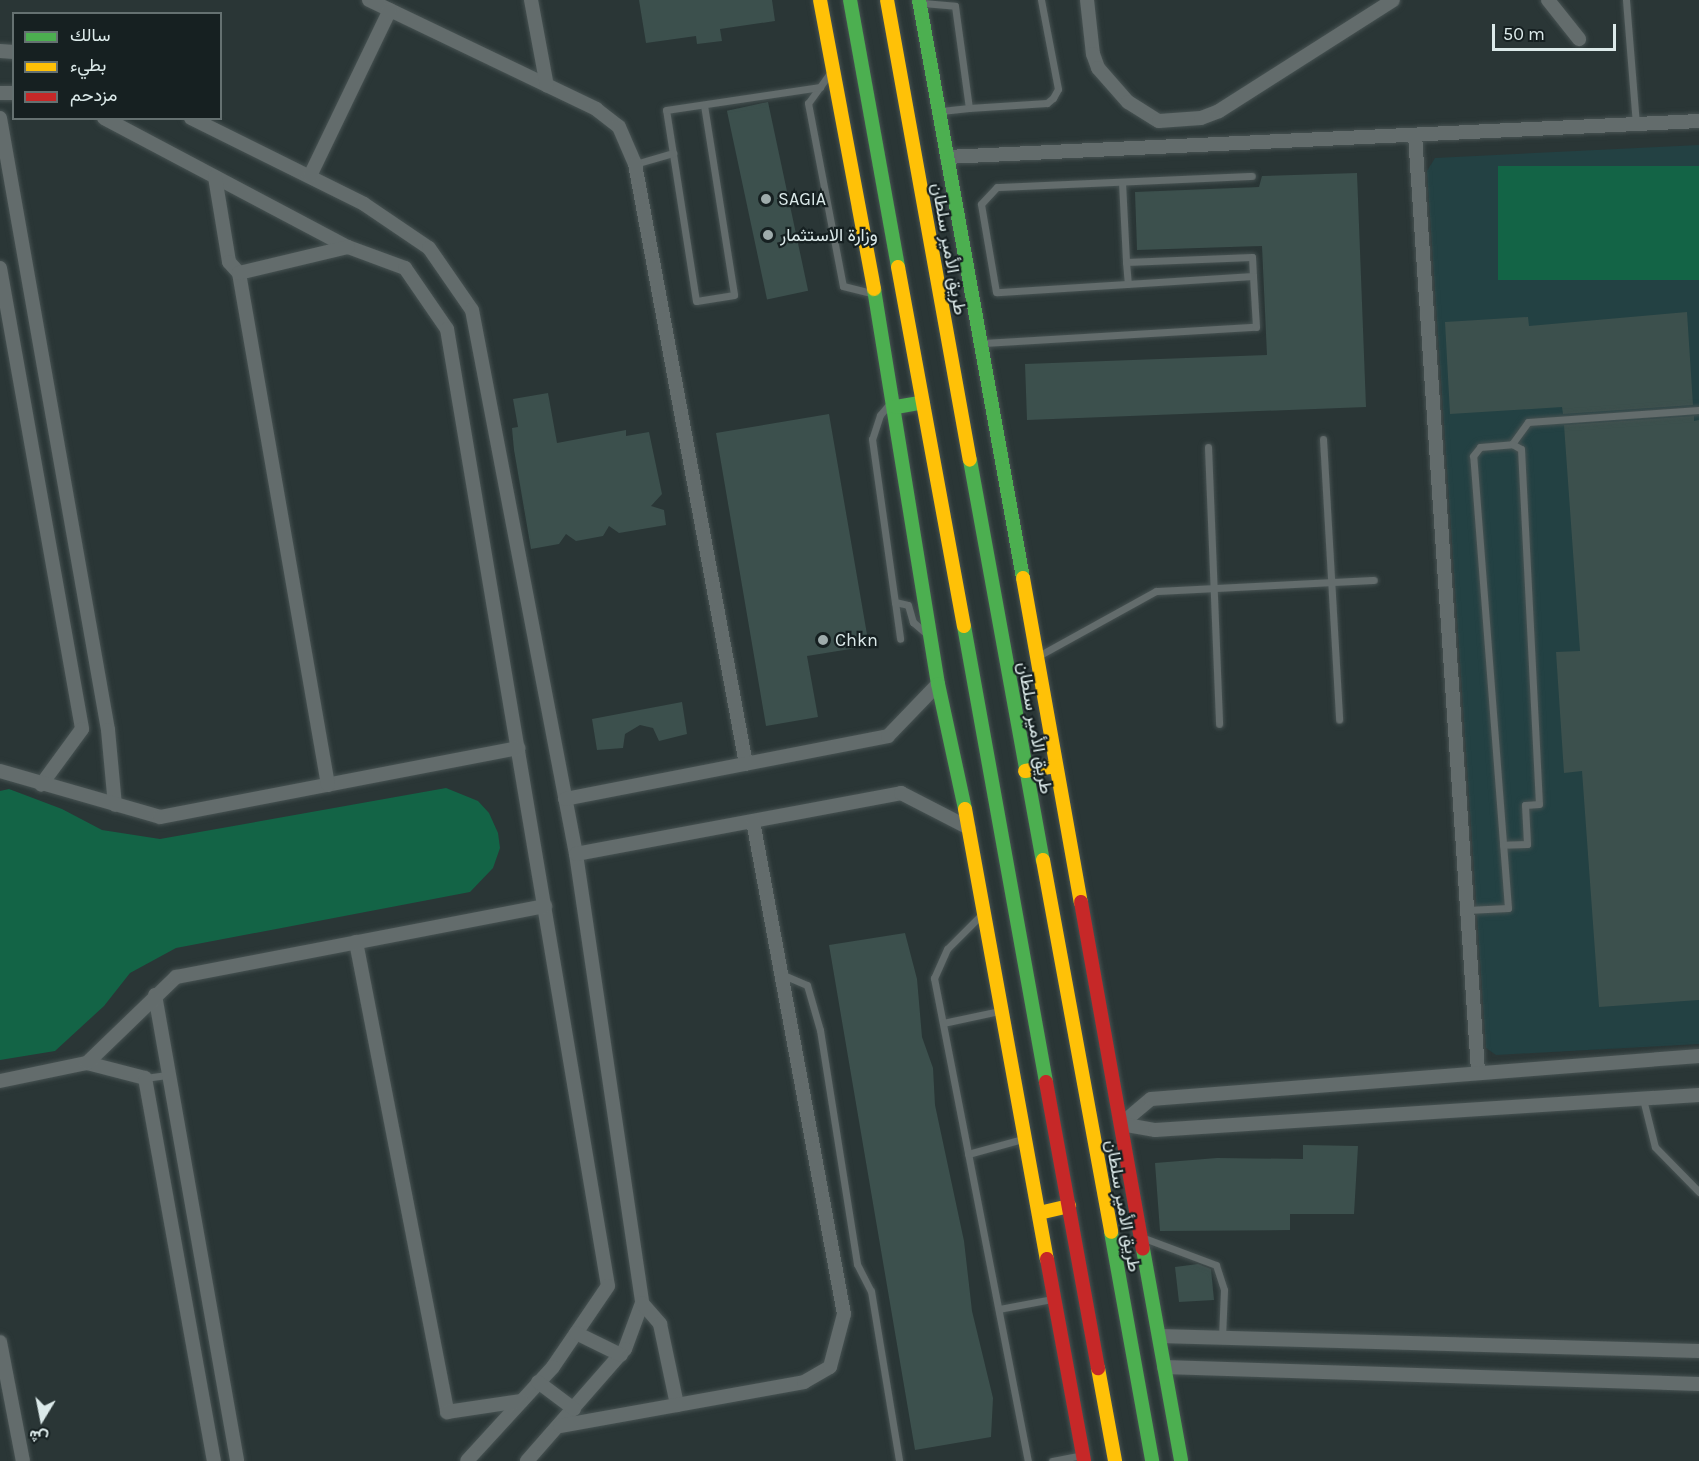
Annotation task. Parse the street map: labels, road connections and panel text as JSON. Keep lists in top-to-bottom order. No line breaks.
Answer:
{"streets":{"main road":["طريق الأمير سلطان"]},"places":["SAGIA","وزارة الاستثمار","Chkn"],"legend":["سالك","بطيء","مزدحم"],"scale_bar":"50 m","north":"bottom"}
